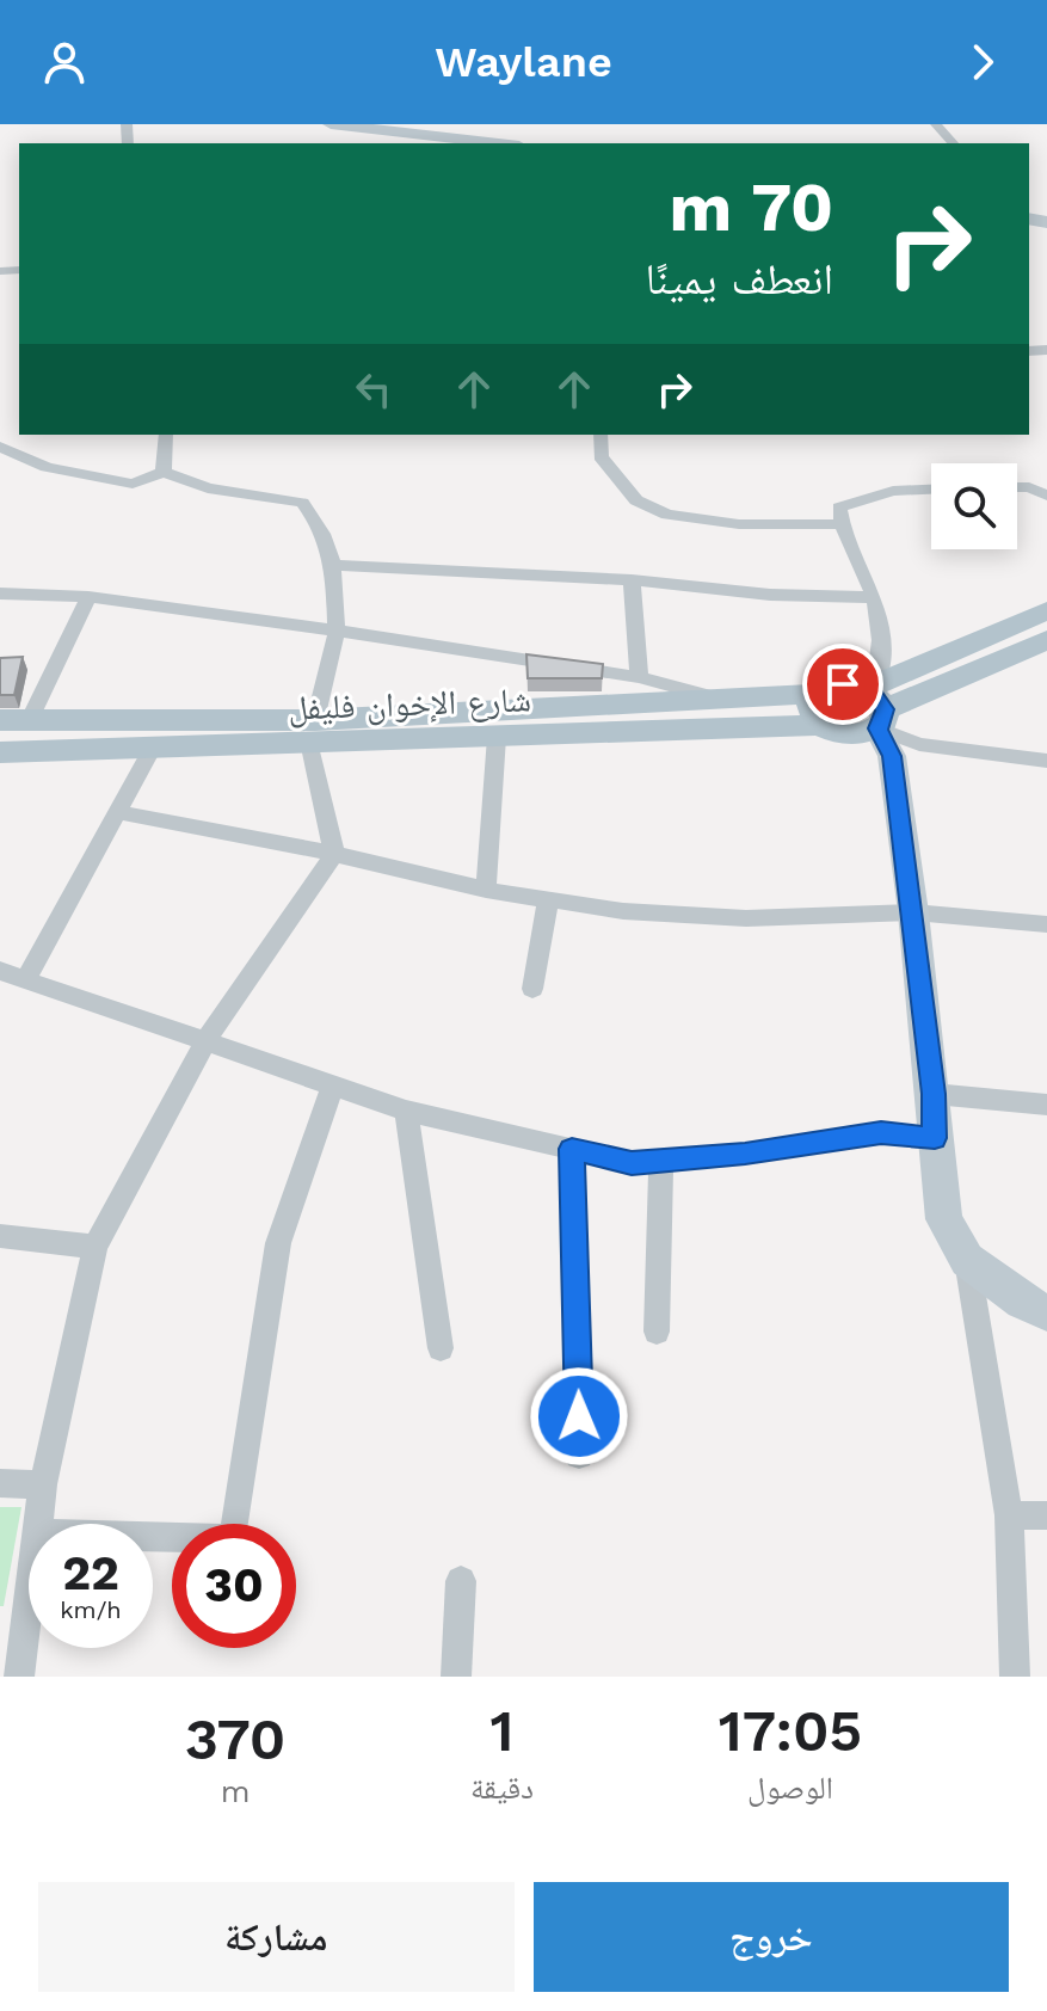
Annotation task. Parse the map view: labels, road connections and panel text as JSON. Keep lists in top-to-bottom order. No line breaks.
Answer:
{"streets":{"main road":["شارع الإخوان فليفل"]},"page":{"header":"Waylane","turn":["70 m","انعطف يمينًا"],"speed":"22 km/h","limit":"30","eta":["17:05","الوصول","1","دقيقة","370","m"],"buttons":["خروج","مشاركة"]}}
